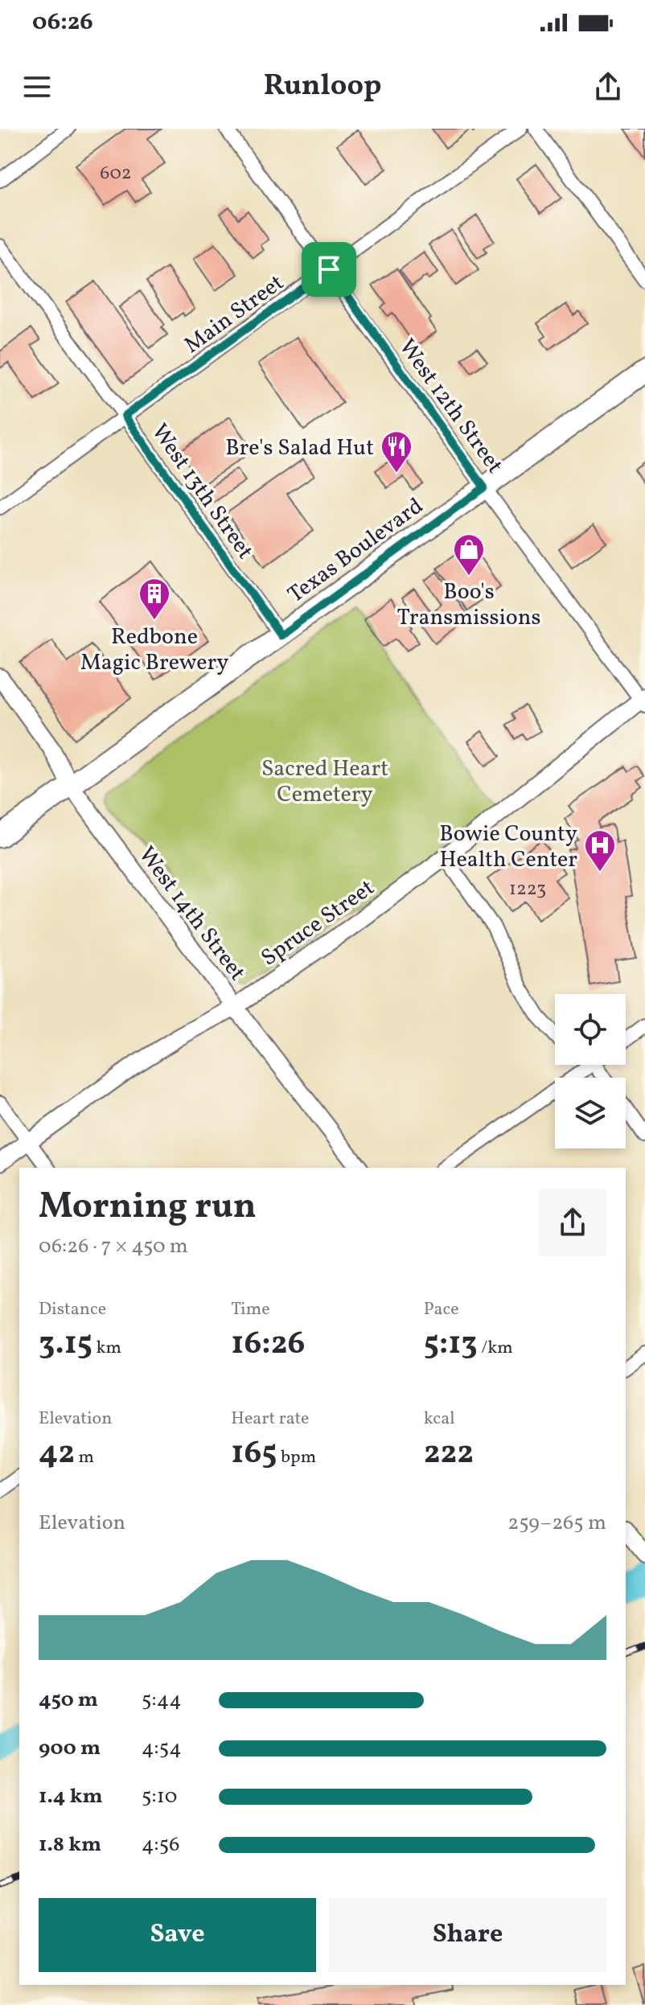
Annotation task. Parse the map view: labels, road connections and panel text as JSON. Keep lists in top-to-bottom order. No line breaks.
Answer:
{"streets":{"main road":["Texas Boulevard"],"street":["Main Street","West 12th Street","West 13th Street","West 14th Street","Spruce Street"]},"crossings":[["Main Street","West 12th Street"],["Main Street","West 13th Street"],["West 12th Street","Texas Boulevard"],["West 12th Street","Spruce Street"],["West 13th Street","Texas Boulevard"],["Texas Boulevard","West 14th Street"],["West 14th Street","Spruce Street"]],"parks":["Sacred Heart Cemetery"],"places":{"restaurant":["Bre's Salad Hut"],"shop":["Boo's Transmissions"],"building":["Redbone Magic Brewery"],"hospital":["Bowie County Health Center"]},"house_numbers":["602","1223"],"page":{"status":"06:26","header":"Runloop","heading":["Morning run","06:26 · 7 × 450 m"],"stats":[["Distance","3.15 km"],["Time","16:26"],["Pace","5:13 /km"],["Elevation","42 m"],["Heart rate","165 bpm"],["kcal","222"]],"chart":["Elevation","259–265 m"],"list":[{"name":"450 m","note":"5:44"},{"name":"900 m","note":"4:54"},{"name":"1.4 km","note":"5:10"},{"name":"1.8 km","note":"4:56"}],"buttons":["Save","Share"]}}
